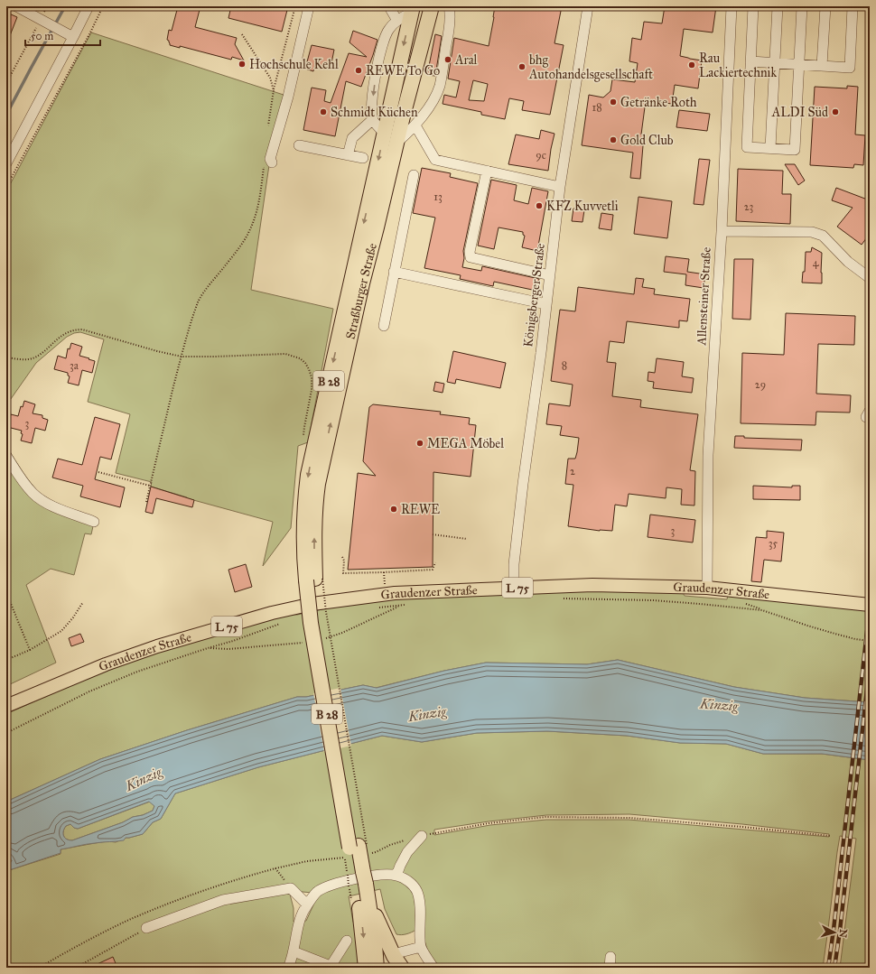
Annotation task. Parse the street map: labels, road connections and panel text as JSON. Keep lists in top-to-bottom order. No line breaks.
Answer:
{"streets":{"highway":["Straßburger Straße","B 28"],"main road":["L 75","Graudenzer Straße"],"street":["Königsberger Straße","Allensteiner Straße"]},"crossings":[["Straßburger Straße","B 28"],["Königsberger Straße","Graudenzer Straße"],["Allensteiner Straße","Graudenzer Straße"]],"water":["Kinzig"],"places":["Aral","Hochschule Kehl","Rau Lackiertechnik","bhg Autohandelsgesellschaft","REWE To Go","Getränke Roth","Schmidt Küchen","ALDI Süd","Gold Club","KFZ Kuvvetli","MEGA Möbel","REWE"],"house_numbers":["18","9c","13","23","4","3a","8","29","3","2","3","35"],"scale_bar":"50 m","north":"right"}
